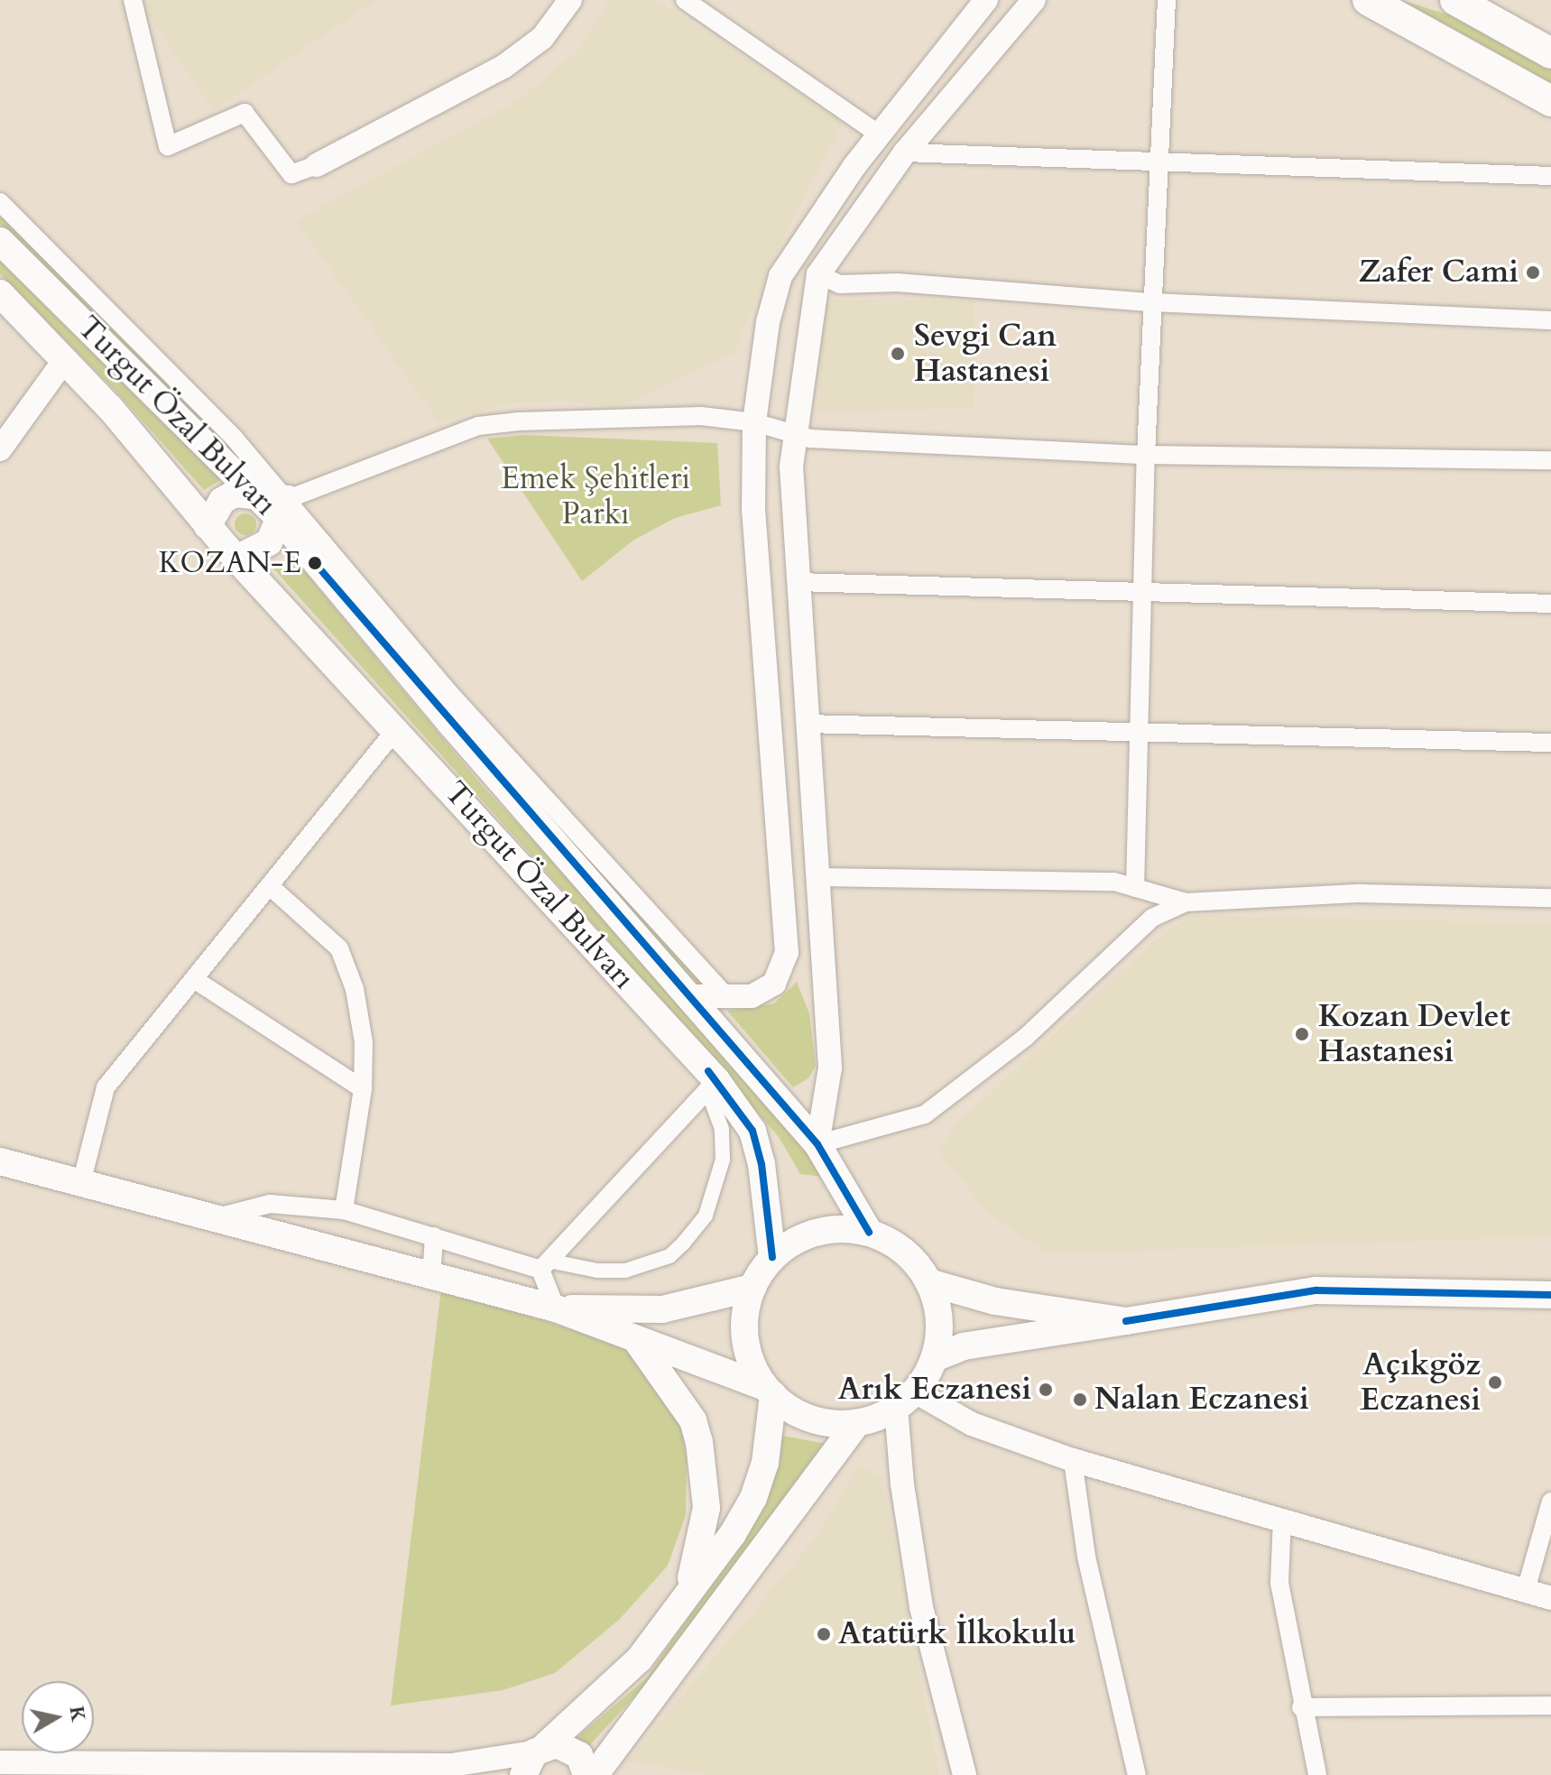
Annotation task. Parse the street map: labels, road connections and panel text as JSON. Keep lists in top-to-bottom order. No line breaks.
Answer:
{"streets":{"main road":["Turgut Özal Bulvarı"]},"parks":["Emek Şehitleri Parkı"],"places":["Zafer Cami","Sevgi Can Hastanesi","KOZAN-E","Kozan Devlet Hastanesi","Açıkgöz Eczanesi","Arık Eczanesi","Nalan Eczanesi","Atatürk İlkokulu"],"north":"right"}
